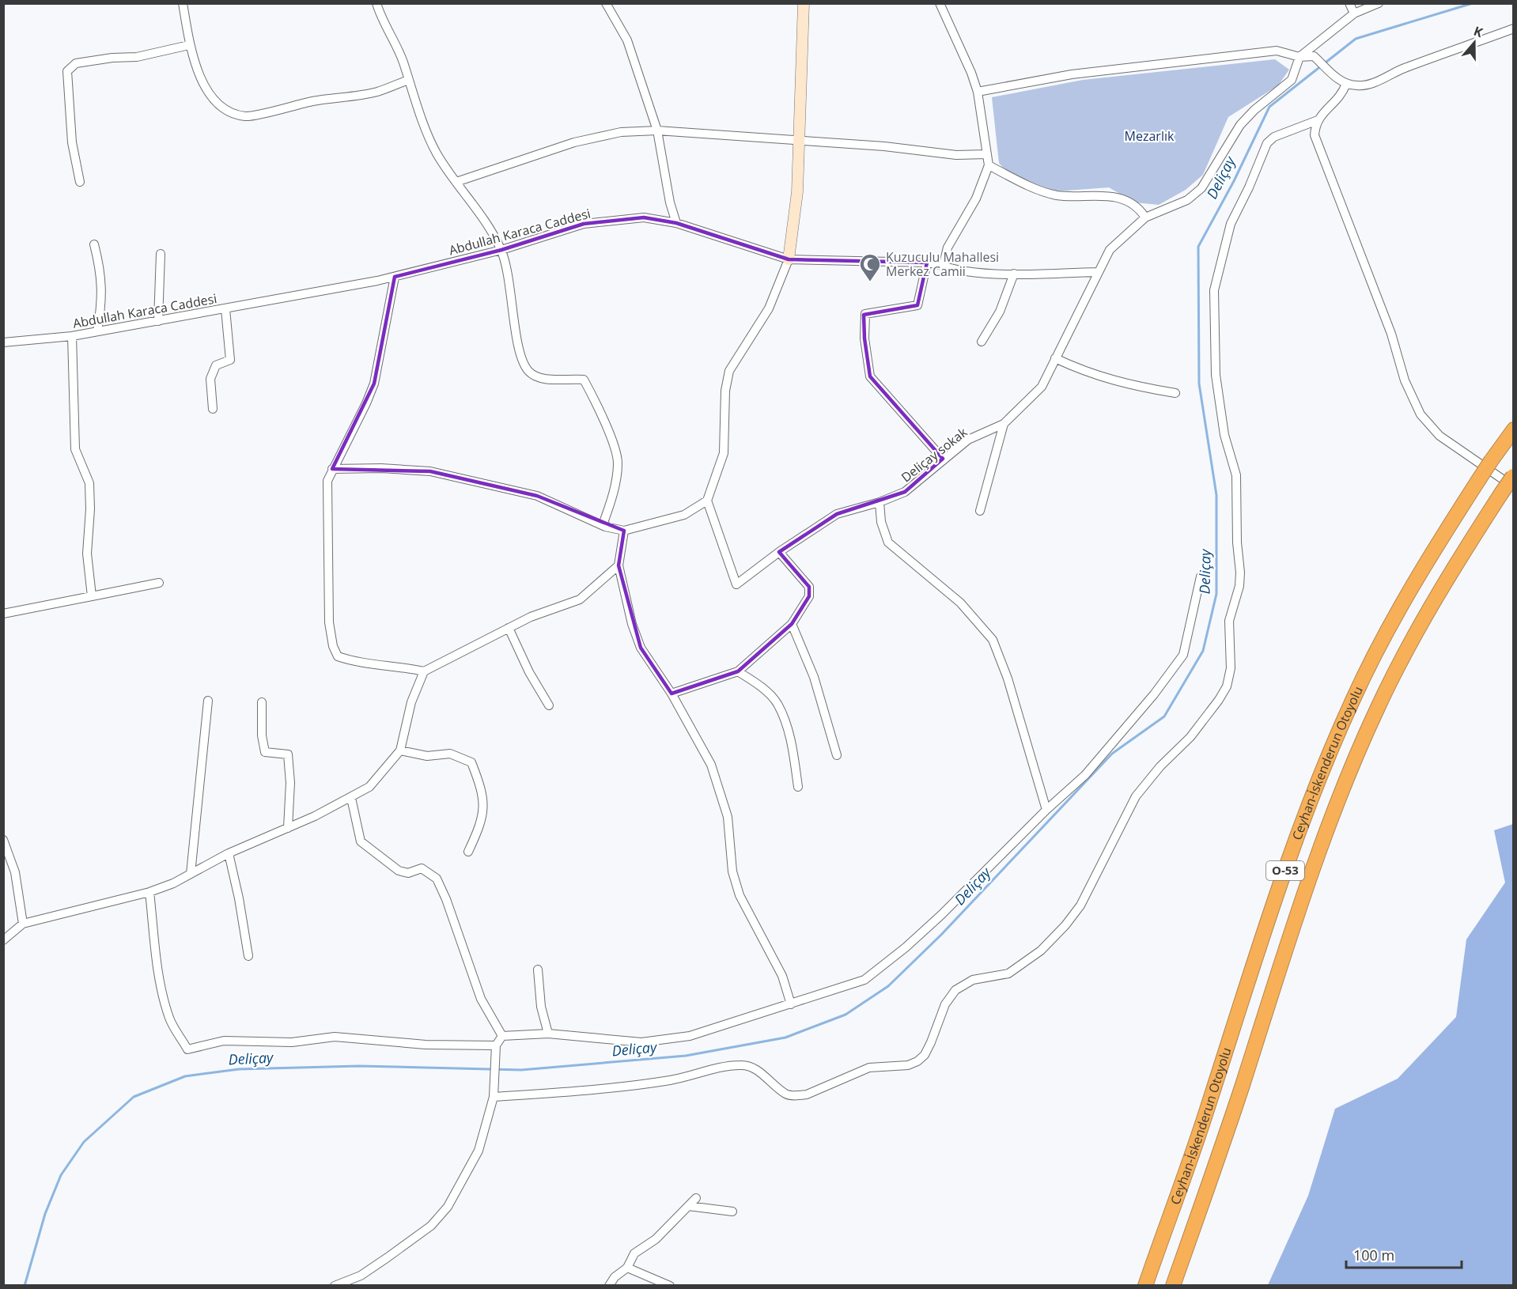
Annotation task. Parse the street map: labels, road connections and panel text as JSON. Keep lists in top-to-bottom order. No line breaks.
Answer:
{"streets":{"highway":["Ceyhan-İskenderun Otoyolu","O-53"],"street":["Abdullah Karaca Caddesi","Deliçay sokak"]},"crossings":[["Abdullah Karaca Caddesi","Deliçay sokak"]],"water":["Deliçay"],"parks":["Mezarlık"],"places":{"mosque":["Kuzuculu Mahallesi Merkez Camii"]},"scale_bar":"100 m","north":"top"}
